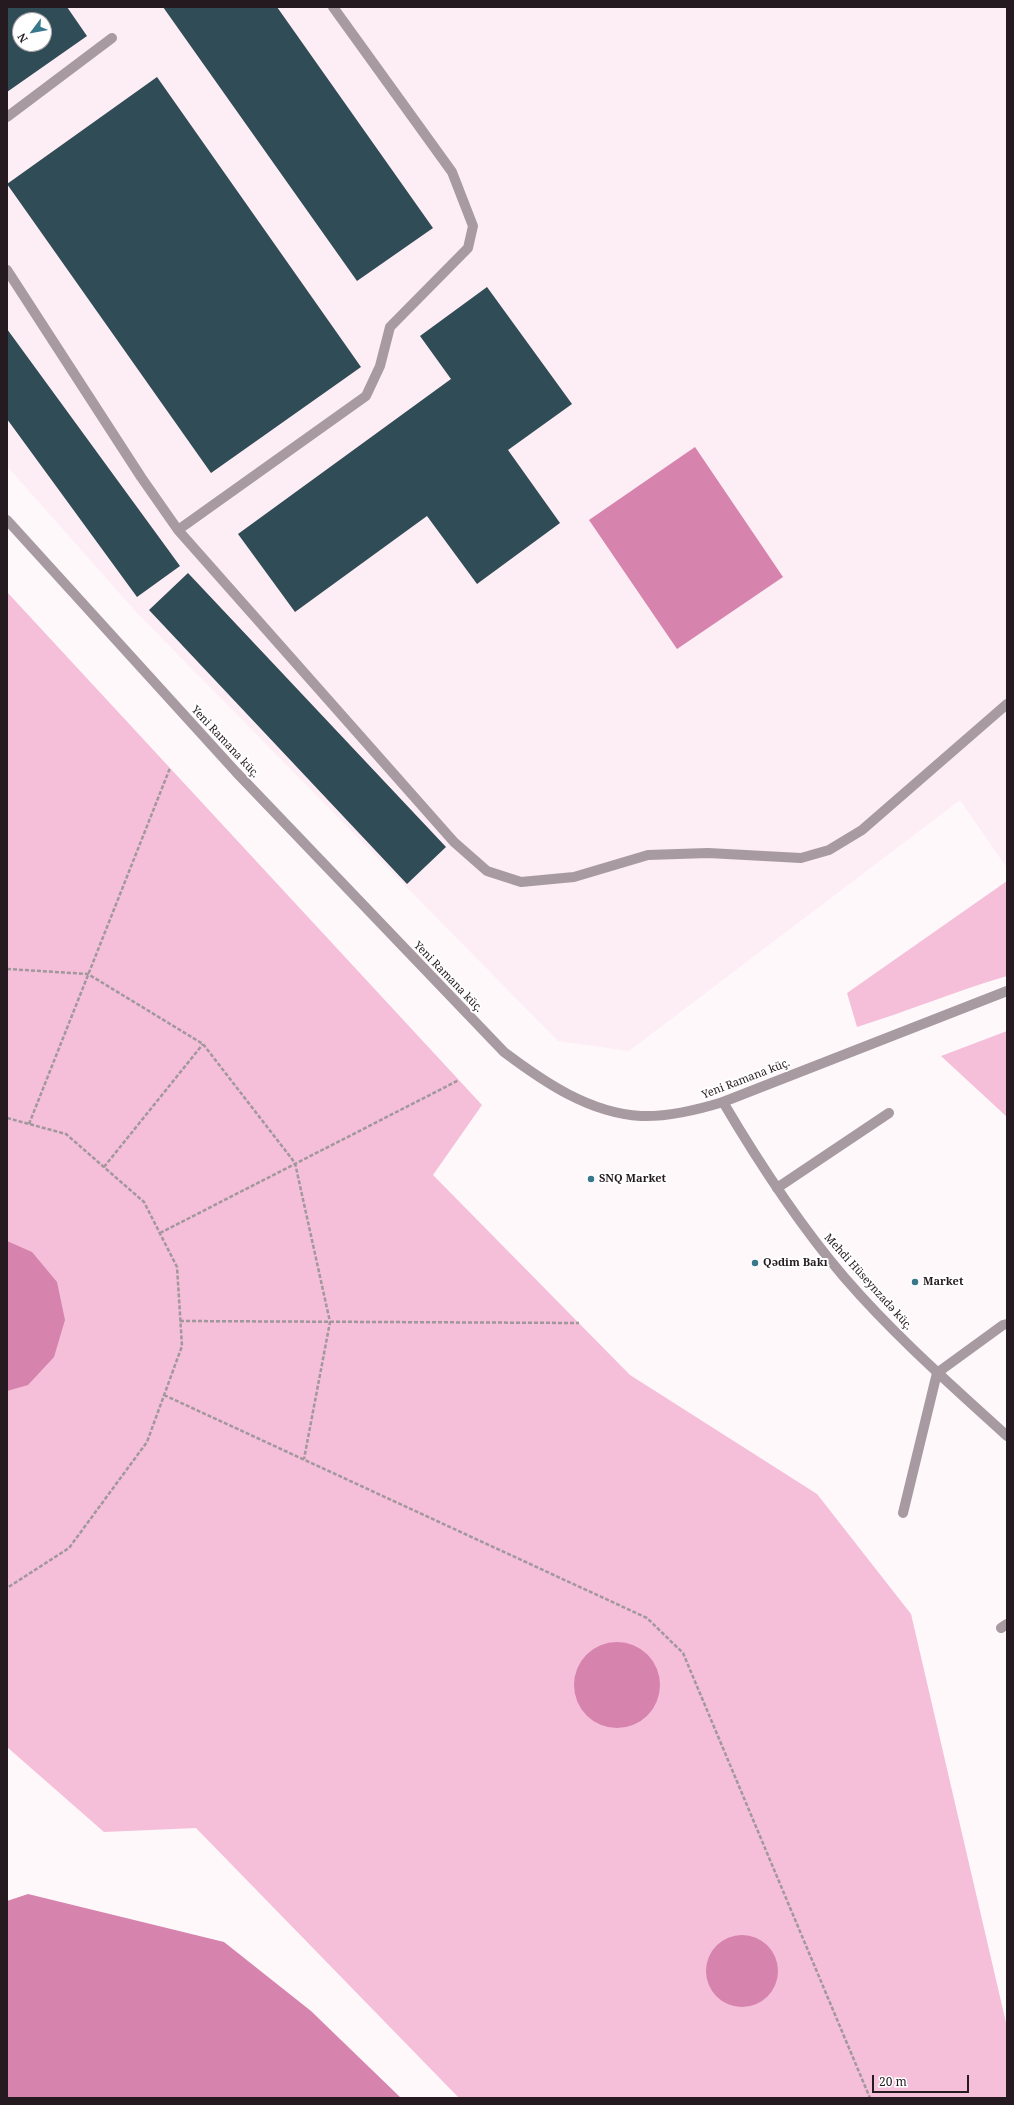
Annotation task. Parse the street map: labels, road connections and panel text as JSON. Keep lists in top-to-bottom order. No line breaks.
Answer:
{"streets":{"street":["Yeni Ramana küç.","Mehdi Hüseynzadə küç."]},"crossings":[["Yeni Ramana küç.","Mehdi Hüseynzadə küç."]],"places":["SNQ Market","Qədim Bakı","Market"],"scale_bar":"20 m","north":"bottom left"}
